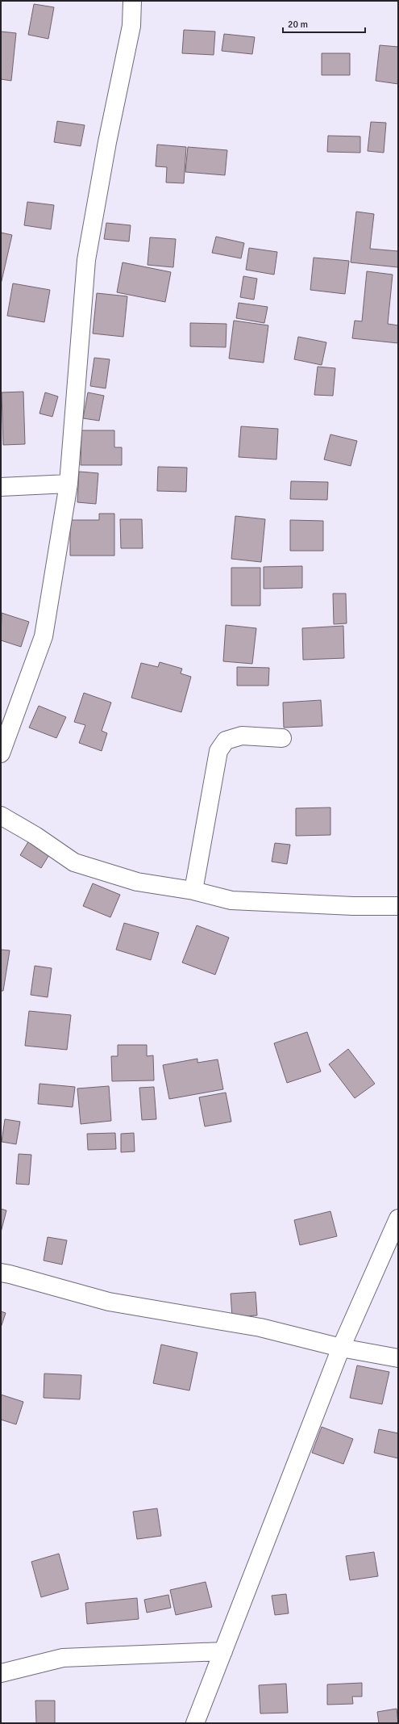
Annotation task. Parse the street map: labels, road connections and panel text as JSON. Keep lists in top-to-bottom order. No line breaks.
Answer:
{"scale_bar":"20 m"}
